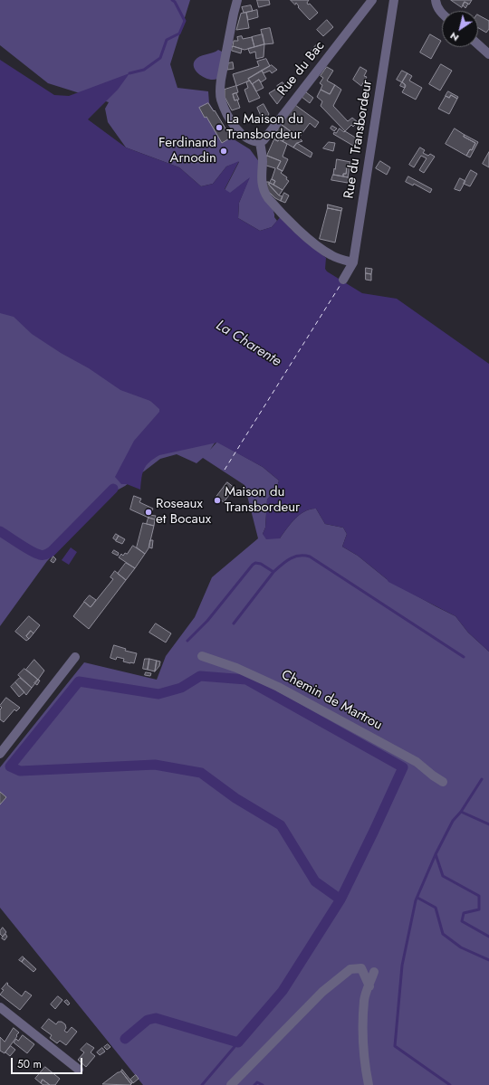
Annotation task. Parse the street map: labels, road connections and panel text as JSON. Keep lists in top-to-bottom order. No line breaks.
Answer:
{"streets":{"street":["Rue du Bac","Rue du Transbordeur","Chemin de Martrou"]},"water":["La Charente"],"places":["La Maison du Transbordeur","Ferdinand Arnodin","Maison du Transbordeur","Roseaux et Bocaux"],"scale_bar":"50 m","north":"bottom left"}
